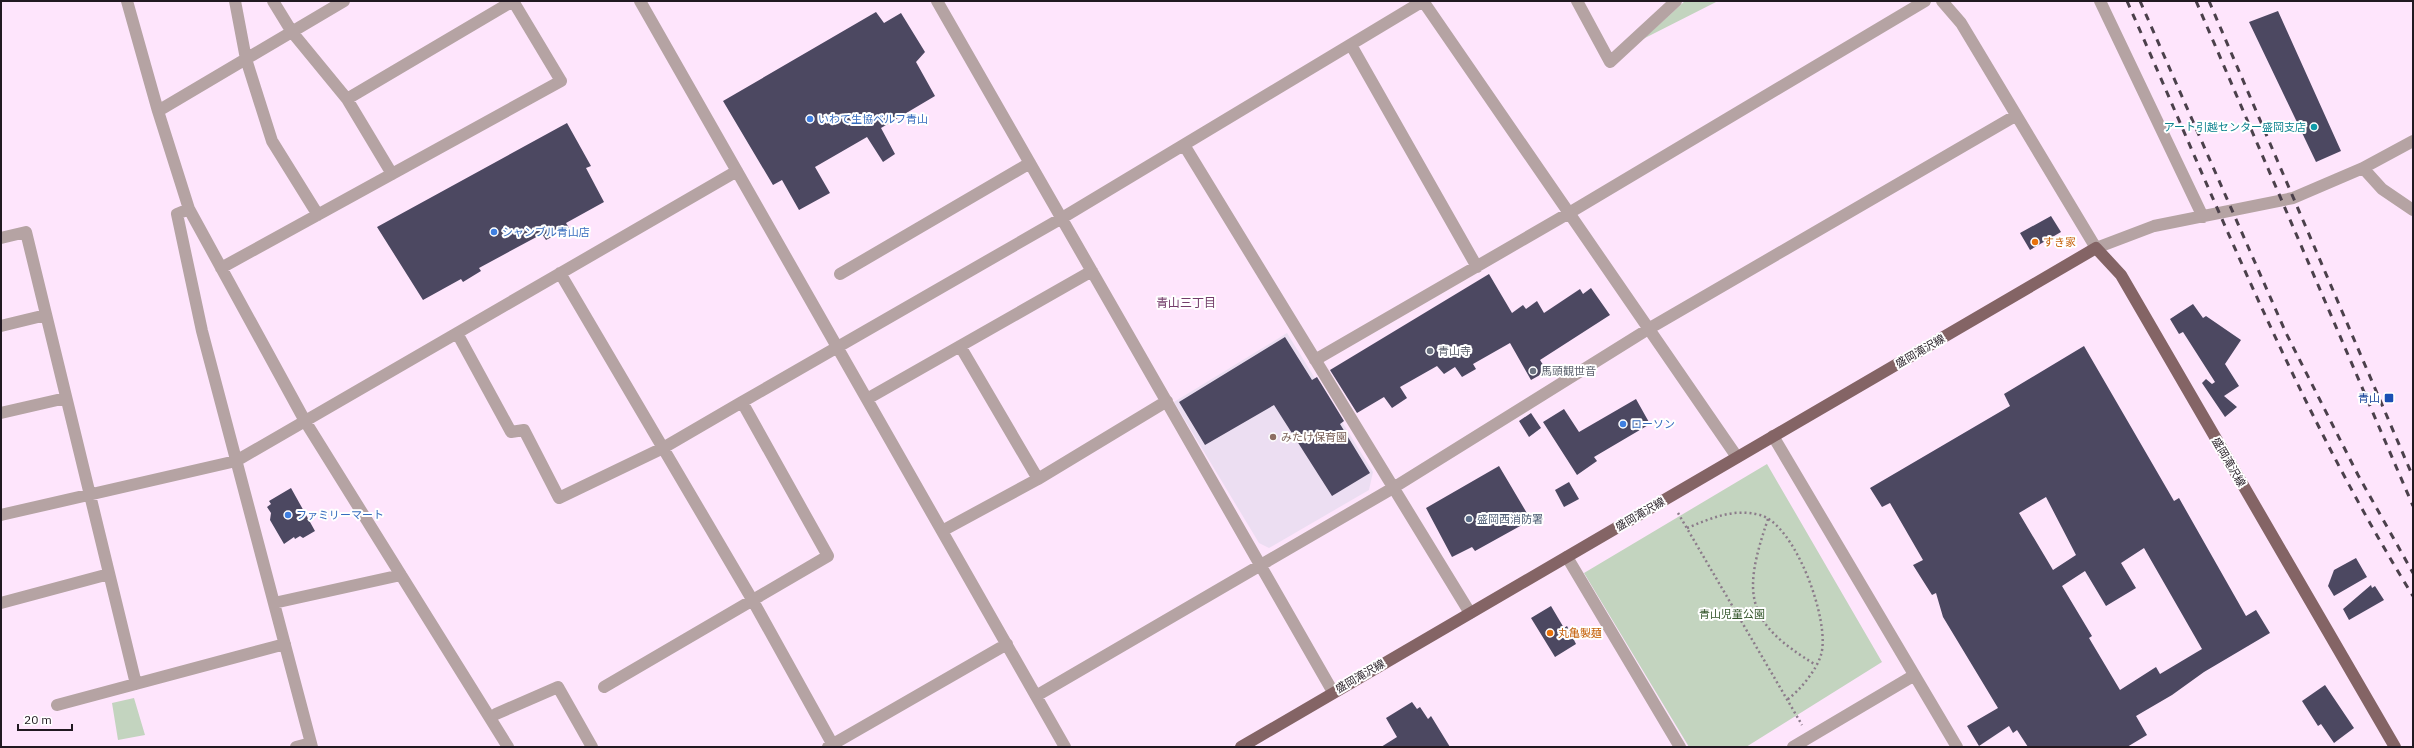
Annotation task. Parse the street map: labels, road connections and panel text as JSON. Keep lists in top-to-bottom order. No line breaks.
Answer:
{"streets":{"main road":["盛岡滝沢線"]},"districts":["青山三丁目"],"parks":["青山児童公園"],"places":{"other":["いわて生協ベルフ青山","アート引越センター盛岡支店","シャンブル青山店","すき家","青山寺","馬頭観世音","ローソン","みたけ保育園","ファミリーマート","盛岡西消防署","丸亀製麺"],"transit":["青山"]},"scale_bar":"20 m"}
